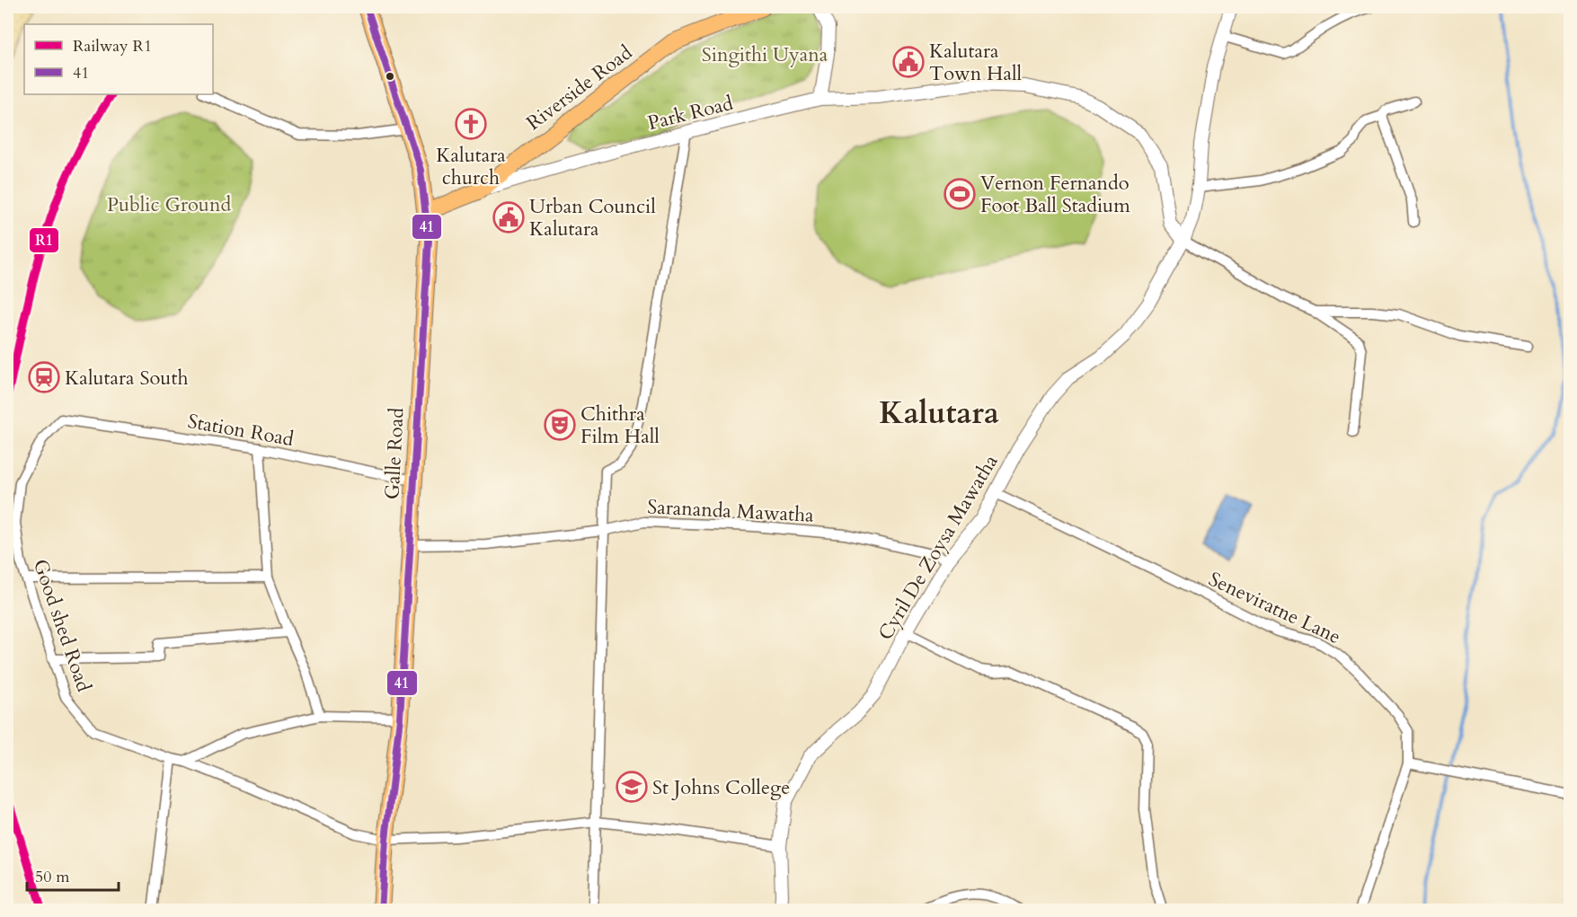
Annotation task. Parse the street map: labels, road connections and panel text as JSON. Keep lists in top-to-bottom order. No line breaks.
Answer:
{"streets":{"main road":["Riverside Road","Galle Road"],"street":["Park Road","Station Road","Sarananda Mawatha","Cyril De Zoysa Mawatha","Seneviratne Lane","Good shed Road"]},"crossings":[["Riverside Road","Park Road"],["Riverside Road","Galle Road"],["Park Road","Cyril De Zoysa Mawatha"],["Station Road","Galle Road"],["Station Road","Good shed Road"],["Galle Road","Sarananda Mawatha"],["Galle Road","Good shed Road"],["Sarananda Mawatha","Cyril De Zoysa Mawatha"],["Cyril De Zoysa Mawatha","Seneviratne Lane"],["Cyril De Zoysa Mawatha","Good shed Road"]],"districts":["Kalutara"],"parks":["Singithi Uyana","Public Ground"],"places":{"public building":["Kalutara Town Hall","Urban Council Kalutara"],"church":["Kalutara church"],"sports":["Vernon Fernando Foot Ball Stadium"],"station":["Kalutara South"],"theatre":["Chithra Film Hall"],"school or university":["St Johns College"]},"lines":["transit line 41","rail line R1"],"legend":["Railway R1","41"],"scale_bar":"50 m"}
